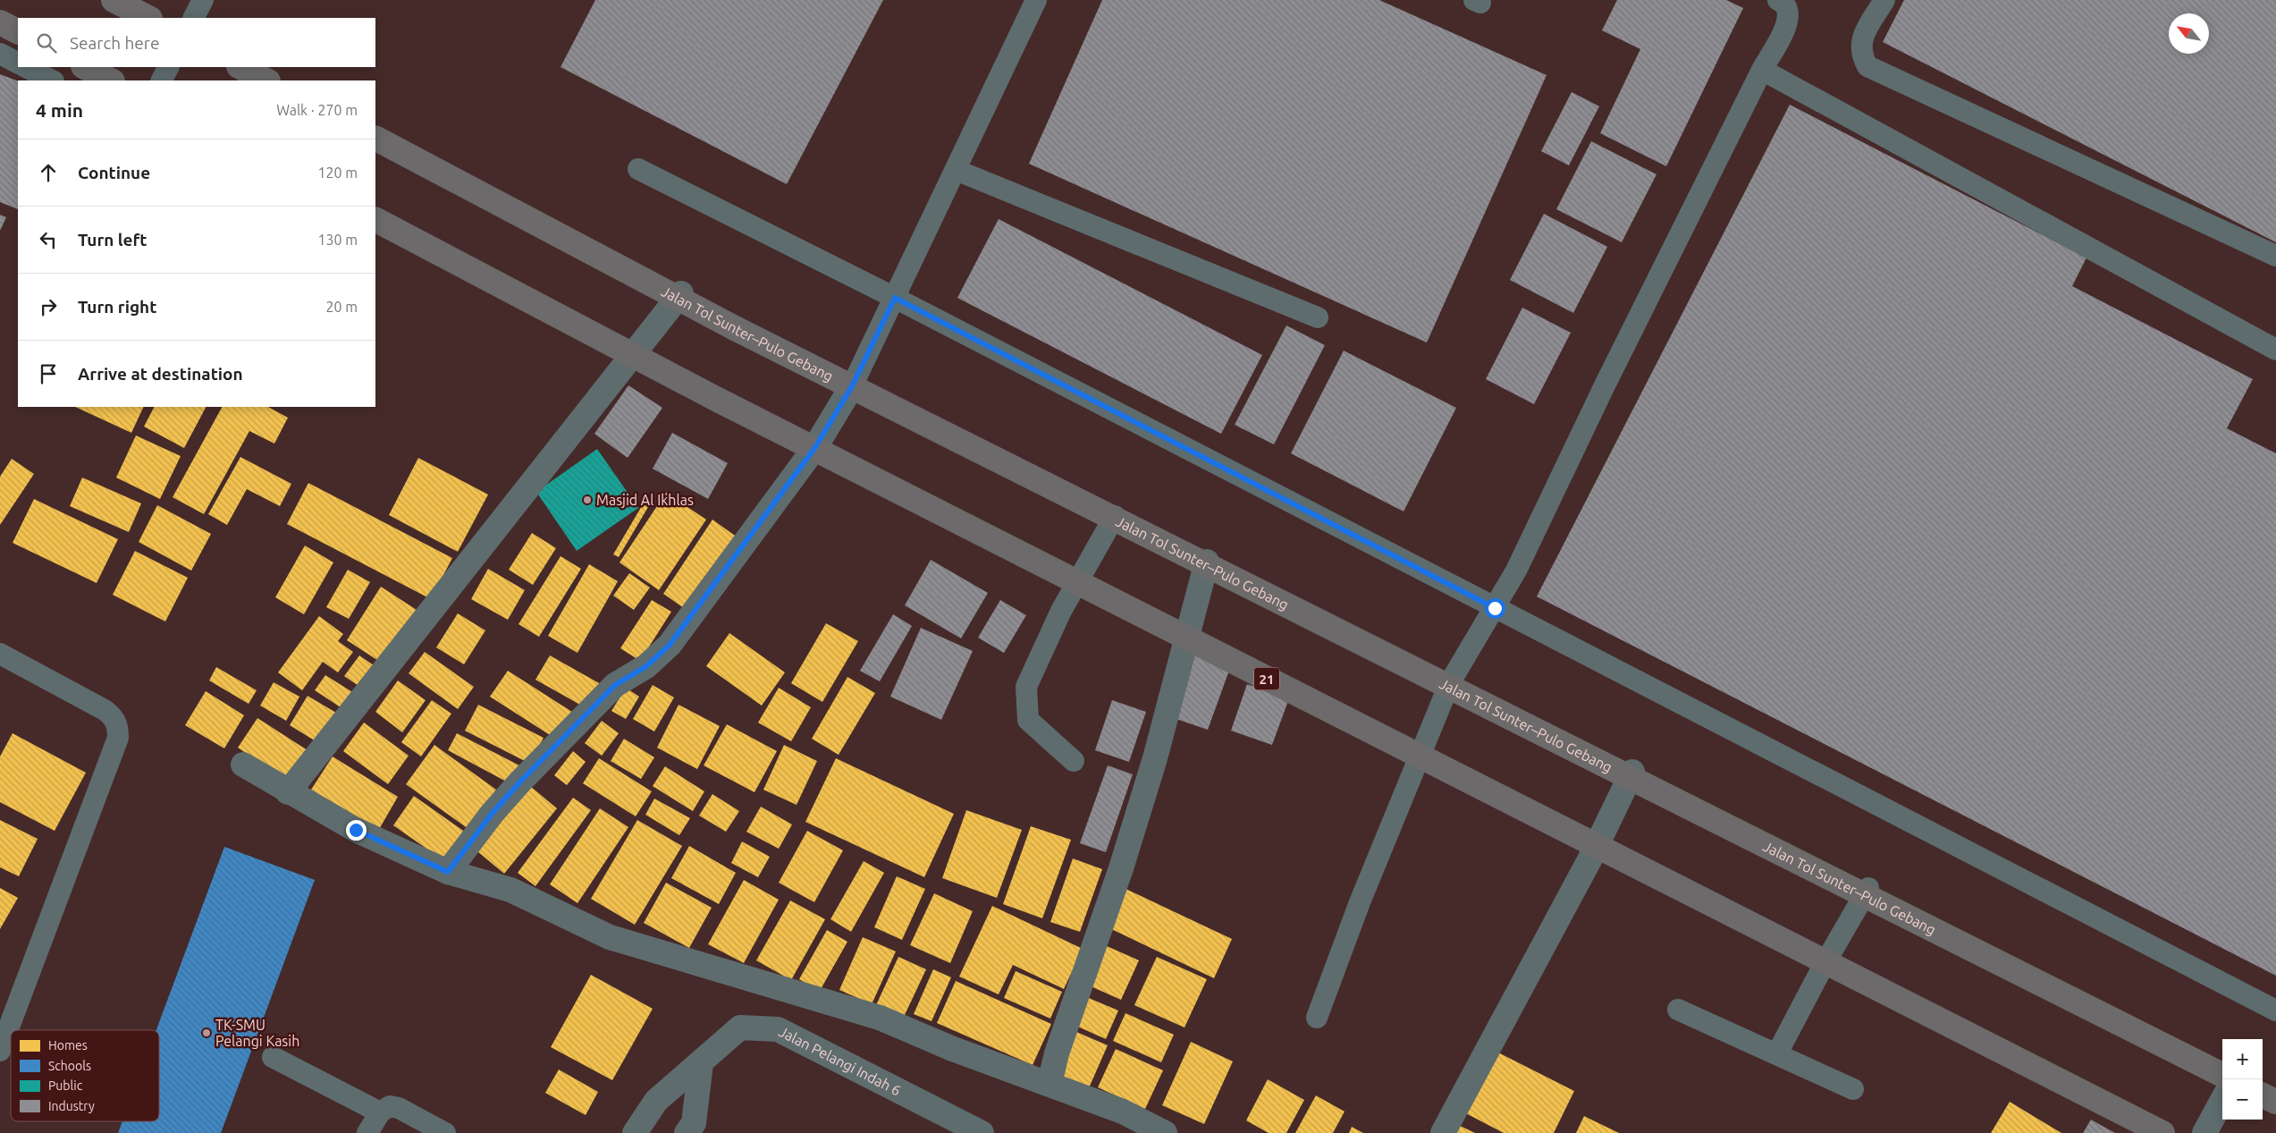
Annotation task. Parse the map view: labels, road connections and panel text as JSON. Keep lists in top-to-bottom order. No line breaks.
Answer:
{"streets":{"highway":["Jalan Tol Sunter–Pulo Gebang","21"],"street":["Jalan Pelangi Indah 6"]},"places":["Masjid Al Ikhlas","TK-SMU Pelangi Kasih"],"legend":["Homes","Schools","Public","Industry"],"north":"top left","page":{"search":"Search here","heading":["4 min","Walk · 270 m"],"list":[["Continue","120 m"],["Turn left","130 m"],["Turn right","20 m"],"Arrive at destination"],"map_buttons":["+","−"]}}
